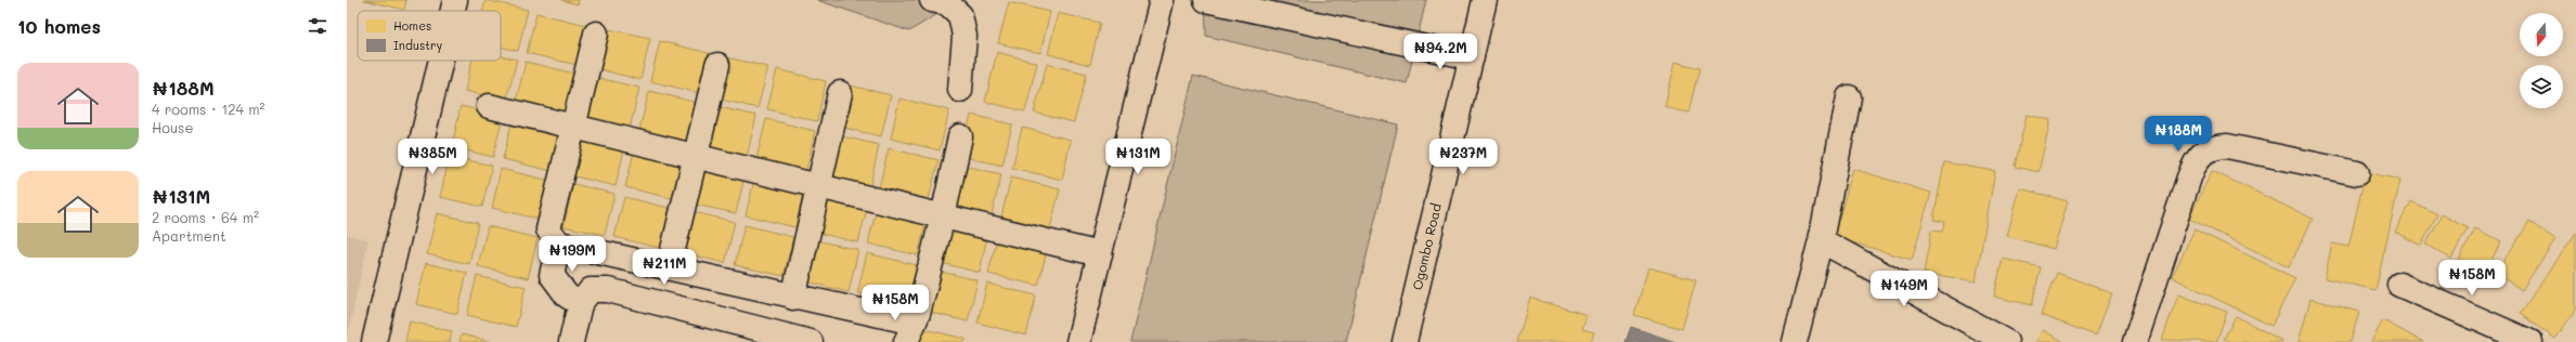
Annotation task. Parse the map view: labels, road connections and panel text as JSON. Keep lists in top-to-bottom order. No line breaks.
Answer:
{"streets":{"street":["Ogombo Road"]},"legend":["Homes","Industry"],"north":"bottom","page":{"heading":"10 homes","price":["₦94.2M","₦188M","₦385M","₦131M","₦237M","₦199M","₦211M","₦158M","₦149M","₦158M"],"list":[{"name":"₦188M","note":"4 rooms · 124 m² · House"},{"name":"₦131M","note":"2 rooms · 64 m² · Apartment"}]}}
